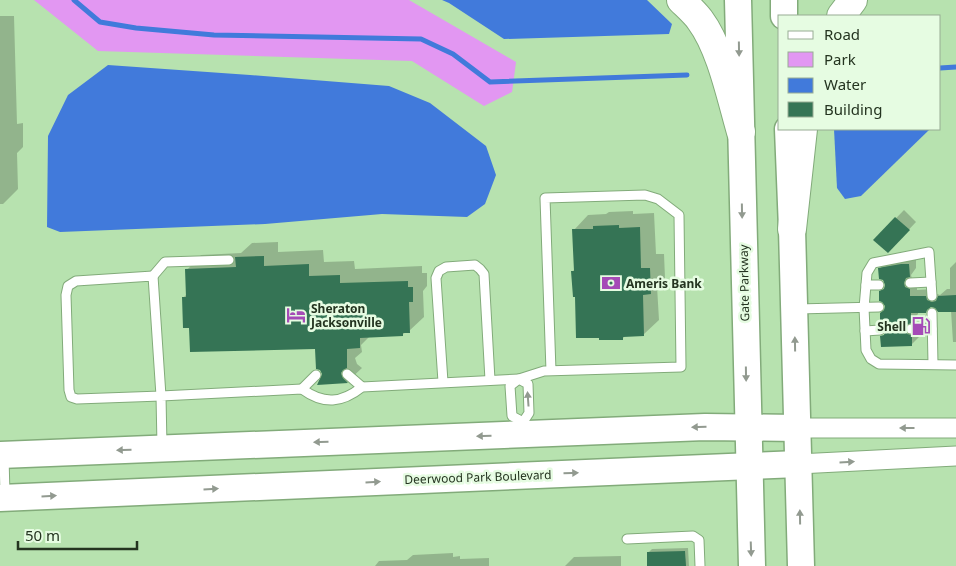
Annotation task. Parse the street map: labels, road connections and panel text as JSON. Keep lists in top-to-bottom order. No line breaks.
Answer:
{"streets":{"main road":["Gate Parkway","Deerwood Park Boulevard"]},"crossings":[["Gate Parkway","Deerwood Park Boulevard"]],"places":{"bank":["Ameris Bank"],"hotel":["Sheraton Jacksonville"],"fuel station":["Shell"]},"legend":["Road","Park","Water","Building"],"scale_bar":"50 m"}
